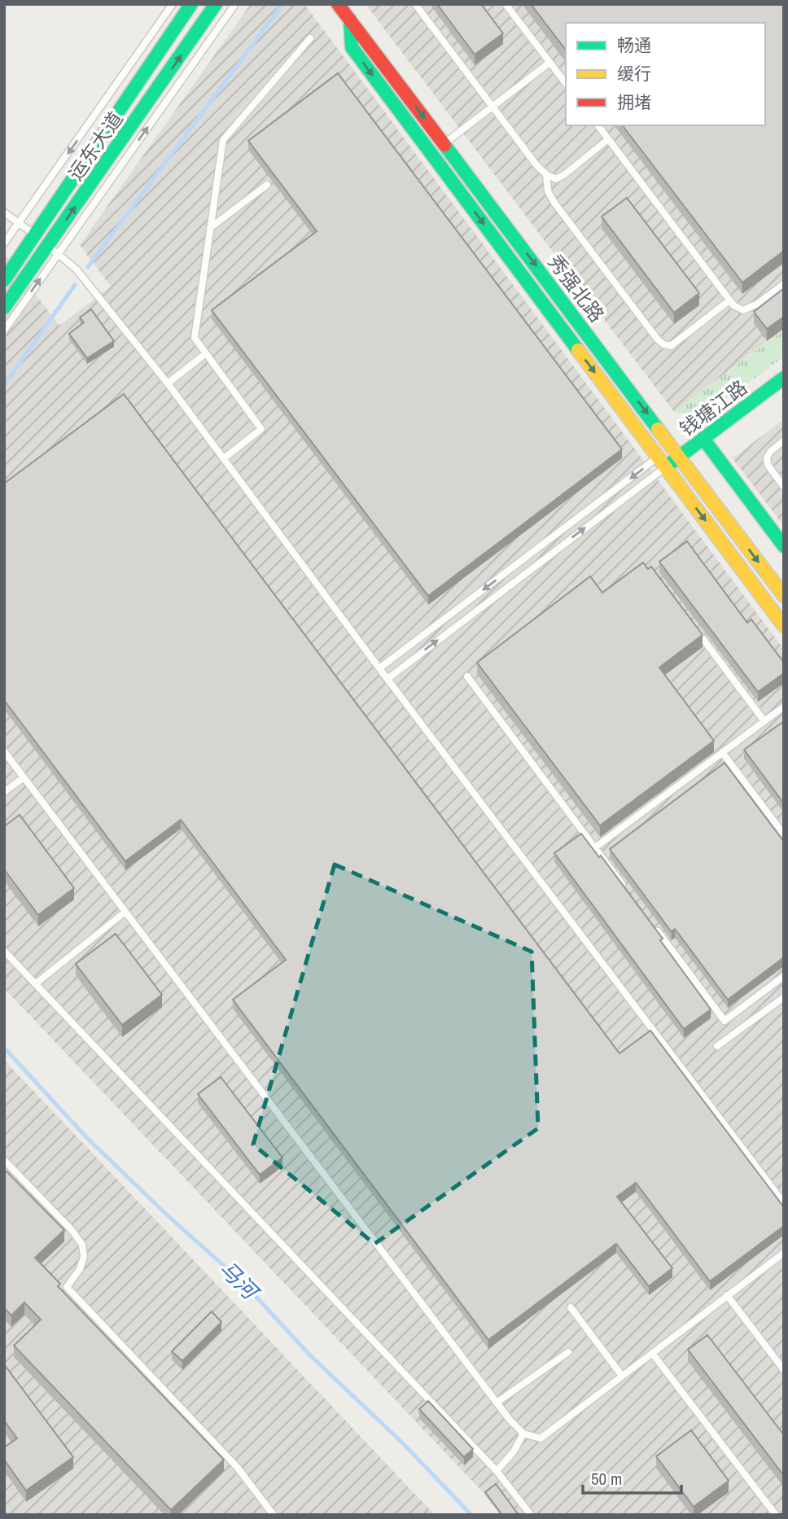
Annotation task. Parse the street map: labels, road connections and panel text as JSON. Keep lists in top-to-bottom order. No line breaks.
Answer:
{"streets":{"street":["运东大道","秀强北路","钱塘江路"]},"crossings":[["秀强北路","钱塘江路"]],"water":["马河"],"legend":["畅通","缓行","拥堵"],"scale_bar":"50 m"}
